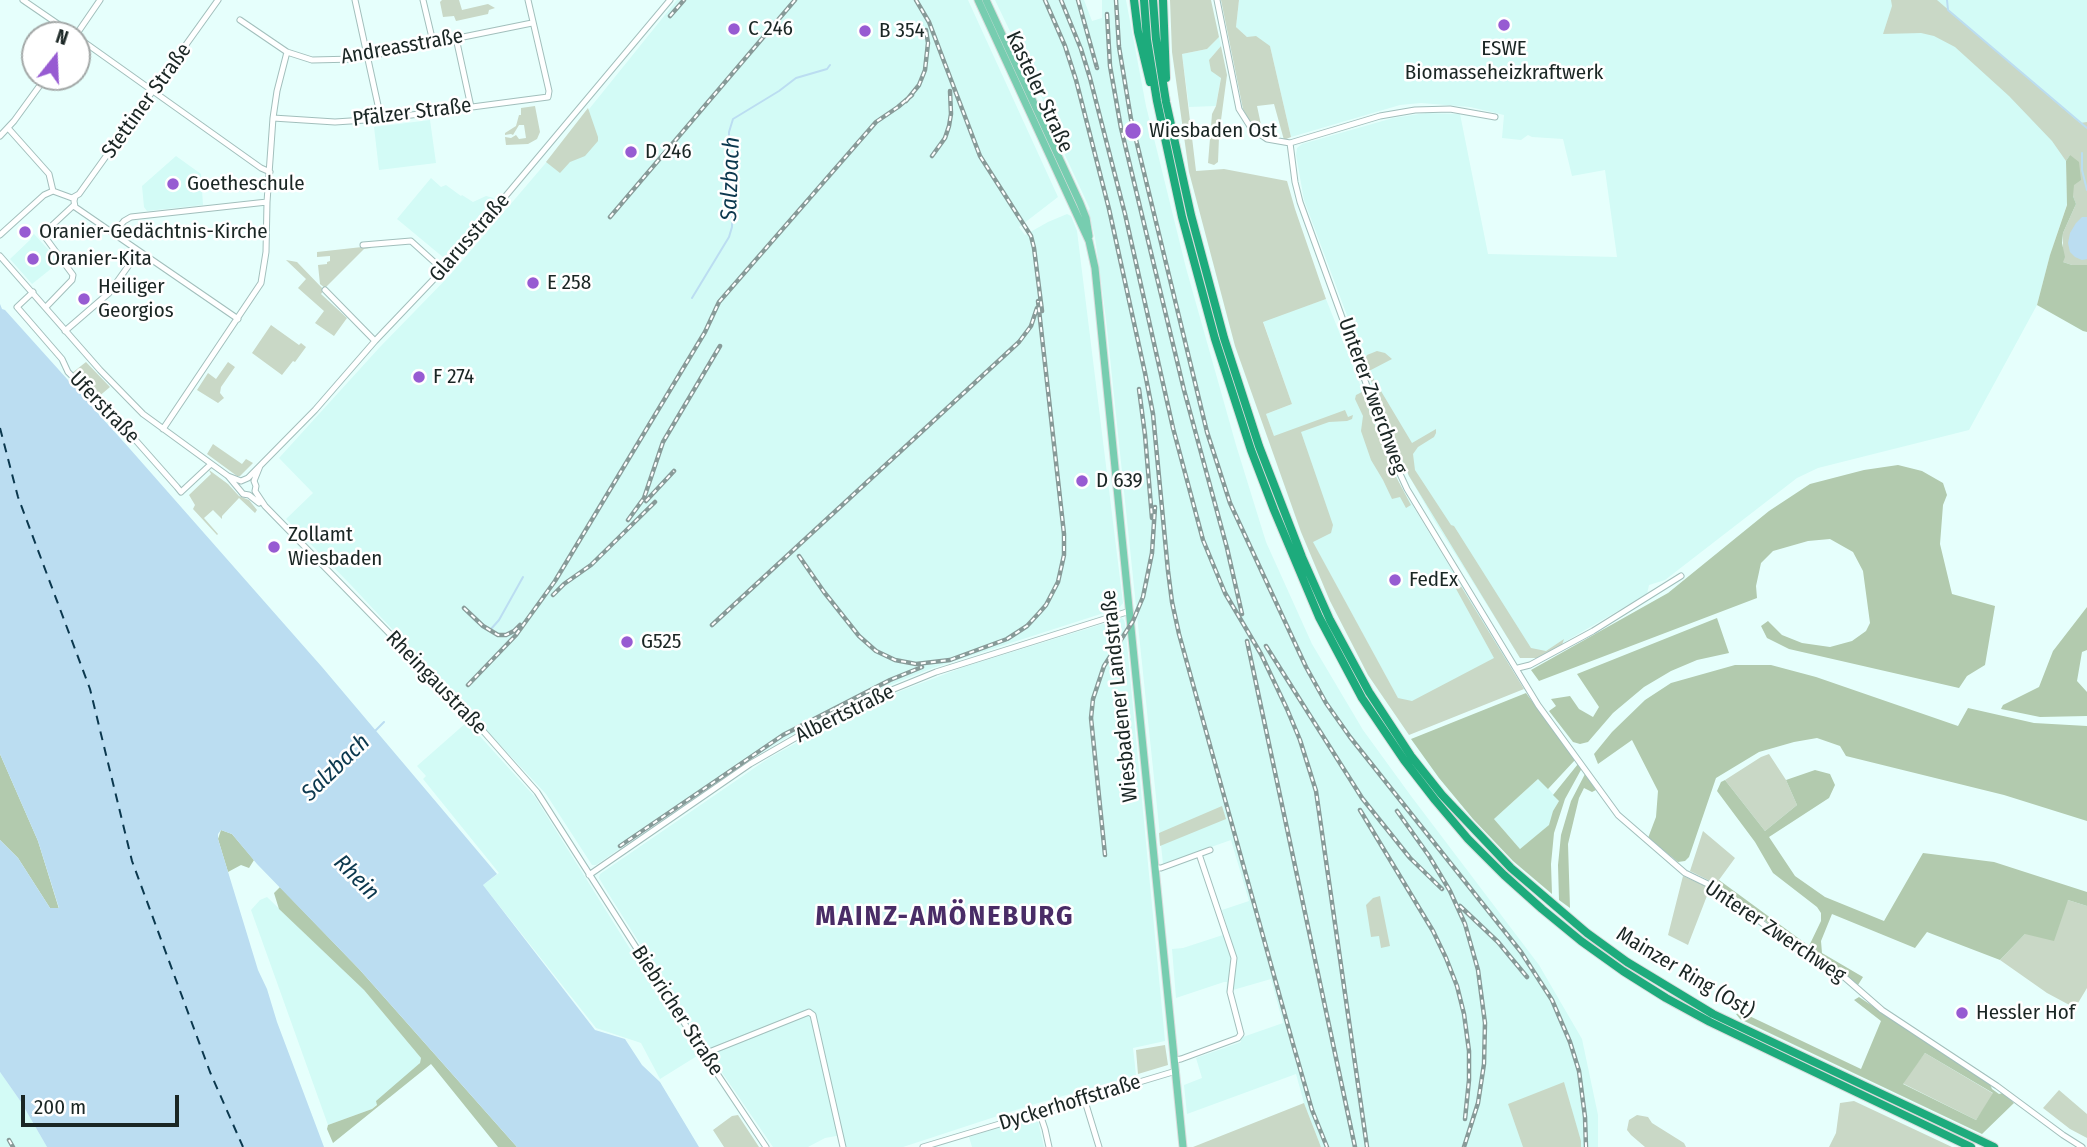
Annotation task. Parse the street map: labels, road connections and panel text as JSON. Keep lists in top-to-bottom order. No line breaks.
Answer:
{"streets":{"highway":["Mainzer Ring (Ost)"],"main road":["Kasteler Straße","Wiesbadener Landstraße"],"street":["Andreasstraße","Stettiner Straße","Pfälzer Straße","Glarusstraße","Unterer Zwerchweg","Uferstraße","Rheingaustraße","Albertstraße","Biebricher Straße","Dyckerhoffstraße"]},"crossings":[["Andreasstraße","Pfälzer Straße"],["Kasteler Straße","Wiesbadener Landstraße"],["Stettiner Straße","Rheingaustraße"],["Uferstraße","Rheingaustraße"],["Rheingaustraße","Albertstraße"],["Rheingaustraße","Biebricher Straße"],["Wiesbadener Landstraße","Albertstraße"],["Wiesbadener Landstraße","Dyckerhoffstraße"],["Albertstraße","Biebricher Straße"]],"districts":["MAINZ-AMÖNEBURG"],"water":["Salzbach","Rhein"],"places":["ESWE Biomasseheizkraftwerk","C 246","B 354","Wiesbaden Ost","D 246","Goetheschule","Oranier-Gedächtnis-Kirche","Oranier-Kita","E 258","Heiliger Georgios","F 274","D 639","Zollamt Wiesbaden","FedEx","G525","Hessler Hof"],"scale_bar":"200 m","north":"top"}
